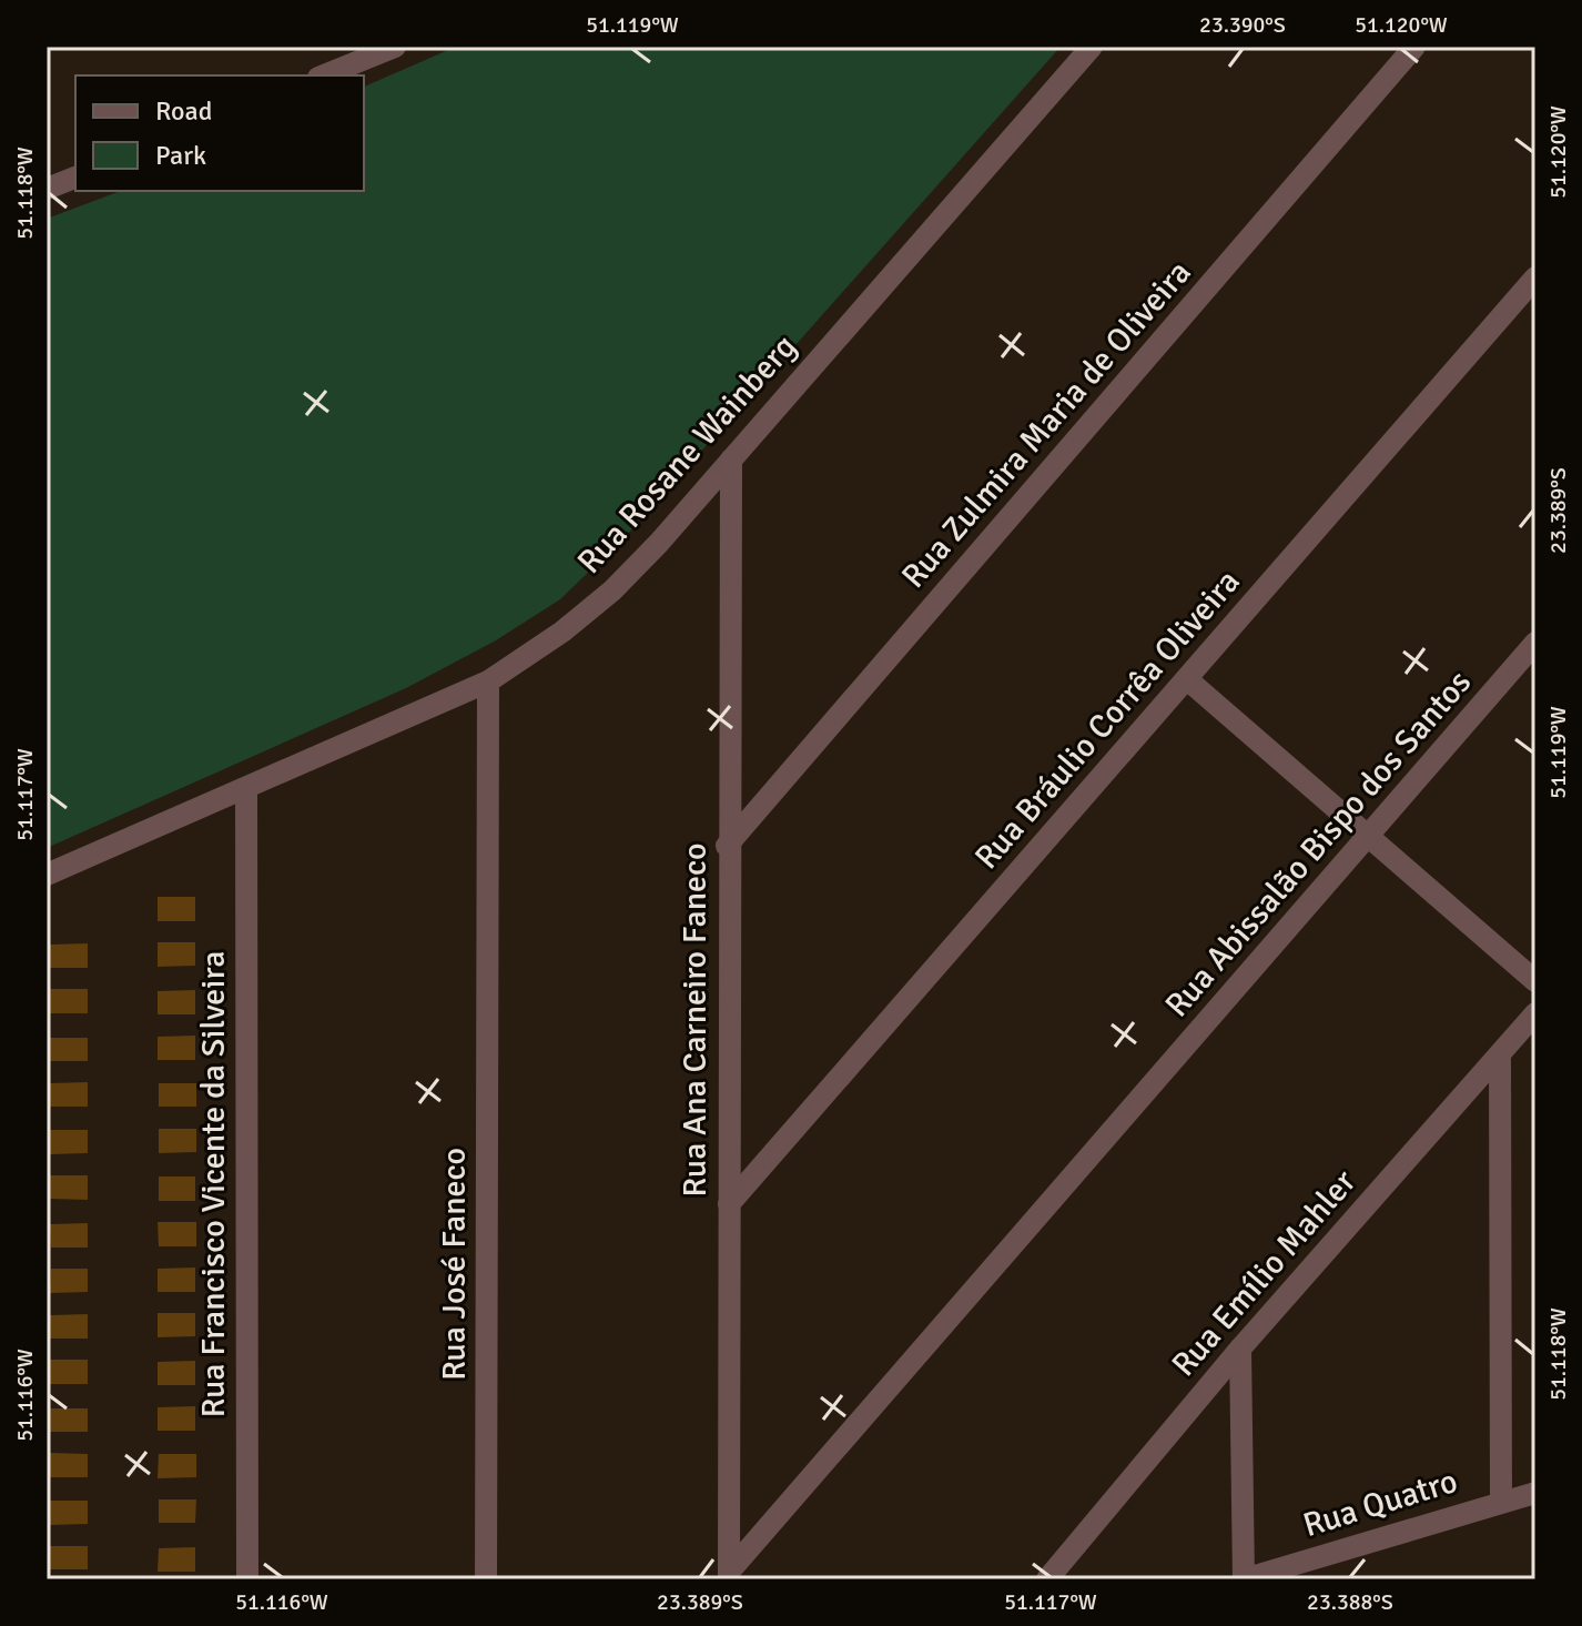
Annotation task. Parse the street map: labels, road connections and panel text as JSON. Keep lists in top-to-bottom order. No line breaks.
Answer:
{"streets":{"street":["Rua Zulmira Maria de Oliveira","Rua Rosane Wainberg","Rua Bráulio Corrêa Oliveira","Rua Abissalão Bispo dos Santos","Rua Ana Carneiro Faneco","Rua Francisco Vicente da Silveira","Rua José Faneco","Rua Emílio Mahler","Rua Quatro"]},"crossings":[["Rua Zulmira Maria de Oliveira","Rua Ana Carneiro Faneco"],["Rua Rosane Wainberg","Rua Ana Carneiro Faneco"],["Rua Rosane Wainberg","Rua Francisco Vicente da Silveira"],["Rua Rosane Wainberg","Rua José Faneco"],["Rua Bráulio Corrêa Oliveira","Rua Ana Carneiro Faneco"],["Rua Abissalão Bispo dos Santos","Rua Ana Carneiro Faneco"]],"legend":["Road","Park"],"coordinates":["51.119°W","23.390°S","51.120°W","51.118°W","23.389°S","51.117°W","51.116°W","23.388°S"]}
